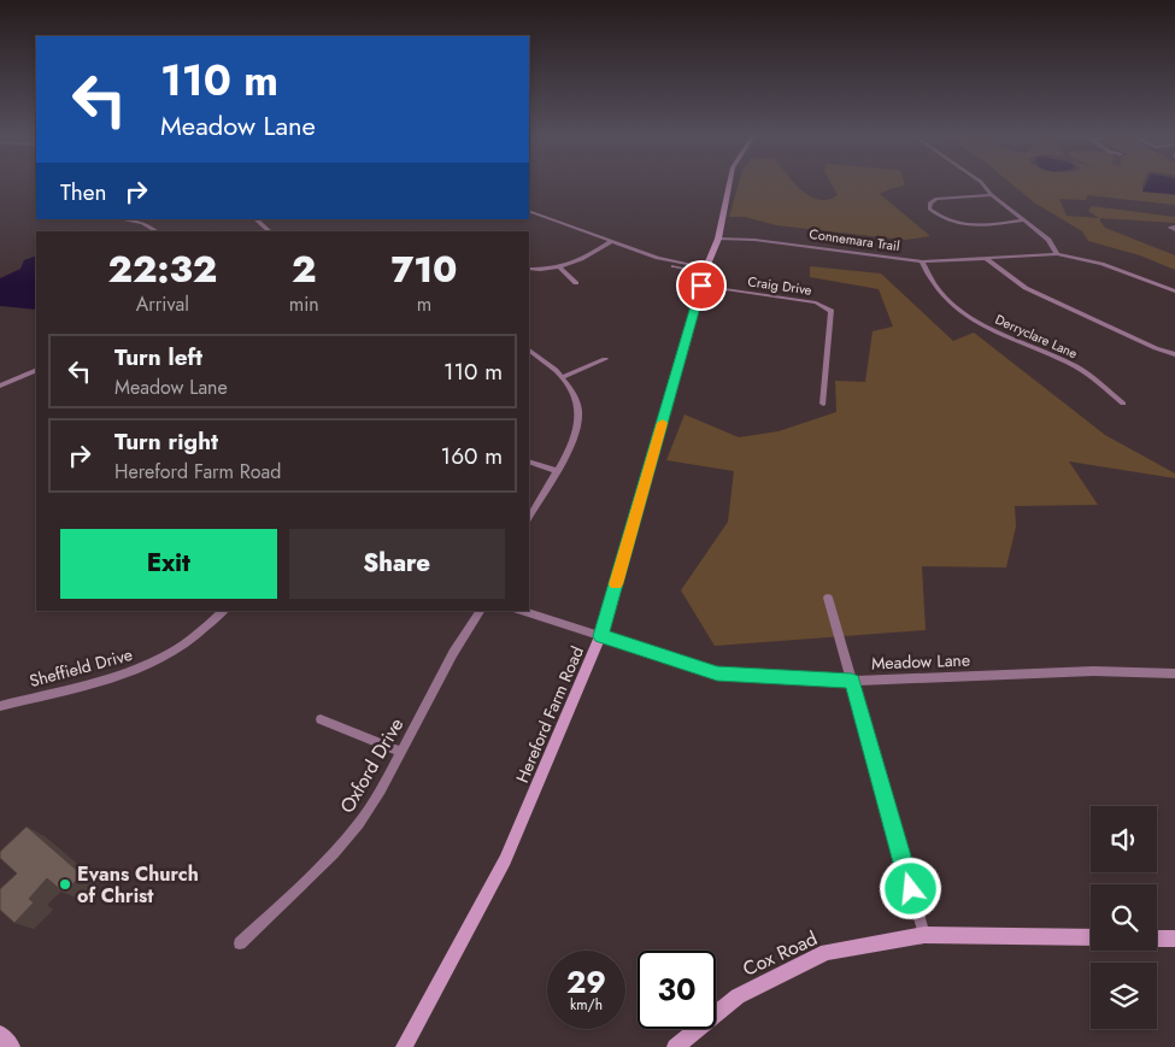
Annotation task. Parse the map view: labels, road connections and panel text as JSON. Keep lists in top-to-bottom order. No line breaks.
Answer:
{"streets":{"street":["Connemara Trail","Craig Drive","Derryclare Lane","Meadow Lane","Sheffield Drive","Hereford Farm Road","Oxford Drive","Cox Road"]},"crossings":[["Connemara Trail","Derryclare Lane"],["Connemara Trail","Hereford Farm Road"],["Craig Drive","Hereford Farm Road"],["Meadow Lane","Hereford Farm Road"]],"places":["Evans Church of Christ"],"page":{"turn":["110 m","Meadow Lane"],"then":"Then","eta":["22:32","Arrival","2","min","710","m"],"list":[{"name":"Turn left","note":"Meadow Lane","value":"110 m"},{"name":"Turn right","note":"Hereford Farm Road","value":"160 m"}],"buttons":["Exit","Share"],"speed":"29 km/h","limit":"30"}}
